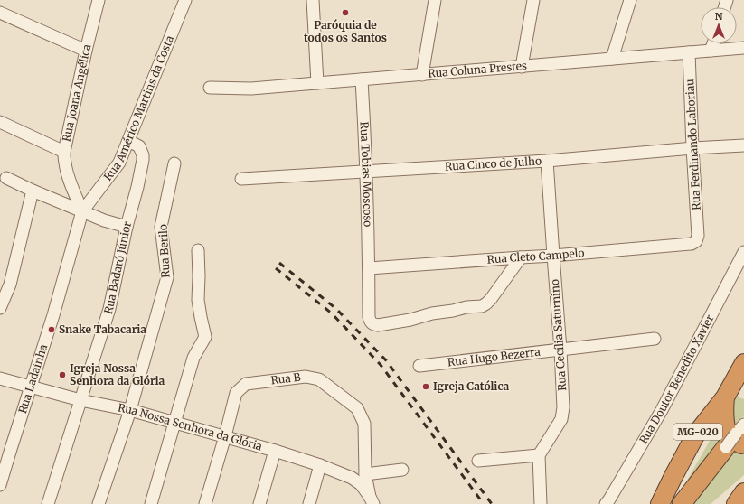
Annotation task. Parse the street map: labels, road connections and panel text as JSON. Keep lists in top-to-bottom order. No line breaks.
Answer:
{"streets":{"highway":["MG-020"],"street":["Rua Coluna Prestes","Rua Joana Angélica","Rua Américo Martins da Costa","Rua Ferdinando Laboriau","Rua Cinco de Julho","Rua Tobias Moscoso","Rua Berilo","Rua Cleto Campelo","Rua Badaró Júnior","Rua Cecília Saturnino","Rua Hugo Bezerra","Rua Ladainha","Rua B","Rua Doutor Benedito Xavier","Rua Nossa Senhora da Glória"]},"crossings":[["Rua Coluna Prestes","Rua Ferdinando Laboriau"],["Rua Coluna Prestes","Rua Tobias Moscoso"],["Rua Joana Angélica","Rua Américo Martins da Costa"],["Rua Joana Angélica","Rua Ladainha"],["Rua Américo Martins da Costa","Rua Badaró Júnior"],["Rua Américo Martins da Costa","Rua Ladainha"],["Rua Ferdinando Laboriau","Rua Cinco de Julho"],["Rua Ferdinando Laboriau","Rua Cleto Campelo"],["Rua Cinco de Julho","Rua Tobias Moscoso"],["Rua Cinco de Julho","Rua Cecília Saturnino"],["Rua Tobias Moscoso","Rua Cleto Campelo"],["Rua Berilo","Rua Nossa Senhora da Glória"],["Rua Cleto Campelo","Rua Cecília Saturnino"],["Rua Badaró Júnior","Rua Nossa Senhora da Glória"],["Rua Cecília Saturnino","Rua Hugo Bezerra"],["Rua Ladainha","Rua Nossa Senhora da Glória"],["Rua B","Rua Nossa Senhora da Glória"]],"places":["Paróquia de todos os Santos","Snake Tabacaria","Igreja Nossa Senhora da Glória","Igreja Católica"],"north":"top"}
